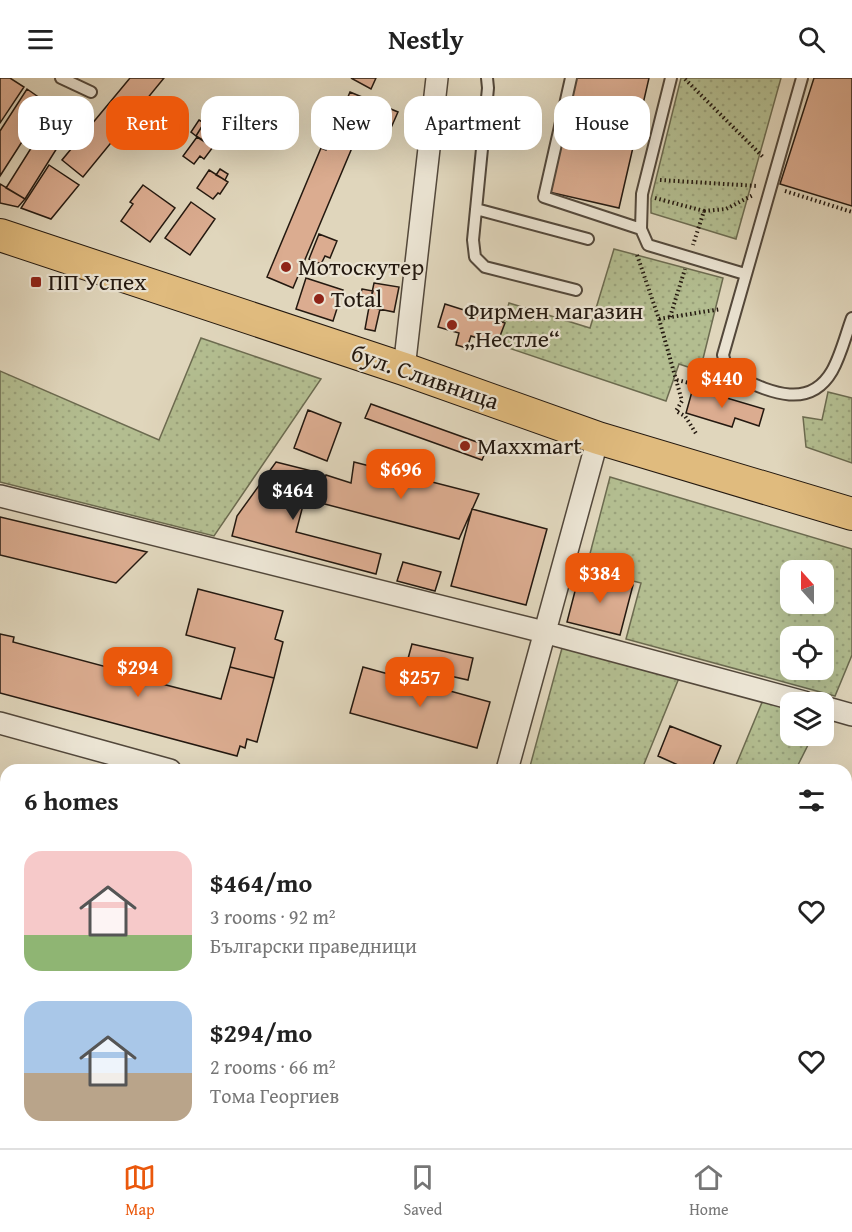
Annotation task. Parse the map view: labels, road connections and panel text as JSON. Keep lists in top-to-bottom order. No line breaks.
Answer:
{"streets":{"main road":["бул. Сливница"]},"places":{"other":["Мотоскутер","Total","Фирмен магазин „Нестле“","Maxxmart"],"transit":["ПП Успех"]},"north":"top","page":{"header":"Nestly","chip":["Buy","Rent","Filters","New","Apartment","House"],"price":["$440","$696","$464","$384","$294","$257"],"heading":"6 homes","list":[{"name":"$464/mo","note":"3 rooms · 92 m² · Български праведници"},{"name":"$294/mo","note":"2 rooms · 66 m² · Тома Георгиев"}],"tabs":["Map","Saved","Home"]}}
